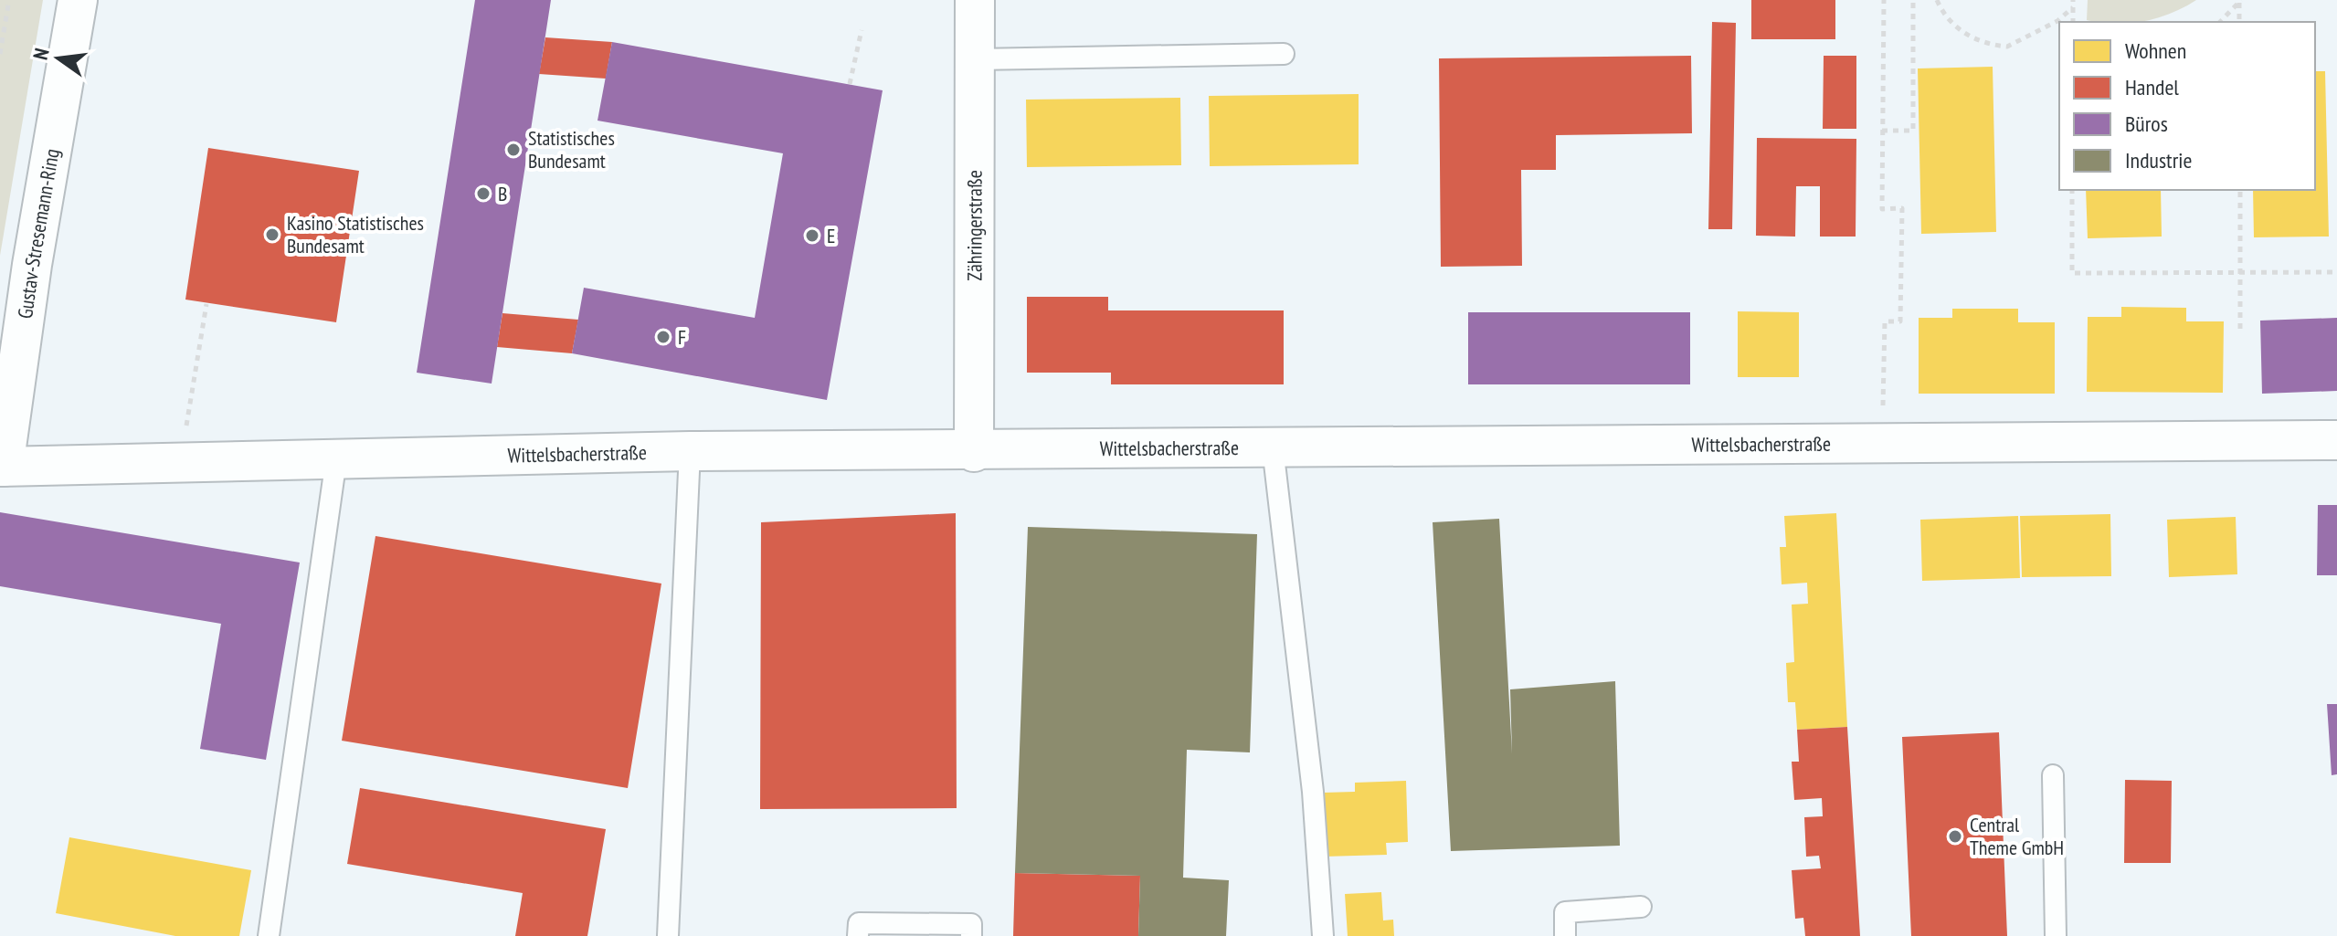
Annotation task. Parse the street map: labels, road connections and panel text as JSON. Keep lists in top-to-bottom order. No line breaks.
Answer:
{"streets":{"street":["Zähringerstraße","Gustav-Stresemann-Ring","Wittelsbacherstraße"]},"crossings":[["Zähringerstraße","Wittelsbacherstraße"],["Gustav-Stresemann-Ring","Wittelsbacherstraße"]],"places":["Statistisches Bundesamt","B","Kasino Statistisches Bundesamt","E","F","Central Theme GmbH"],"legend":["Wohnen","Handel","Büros","Industrie"],"north":"left"}
